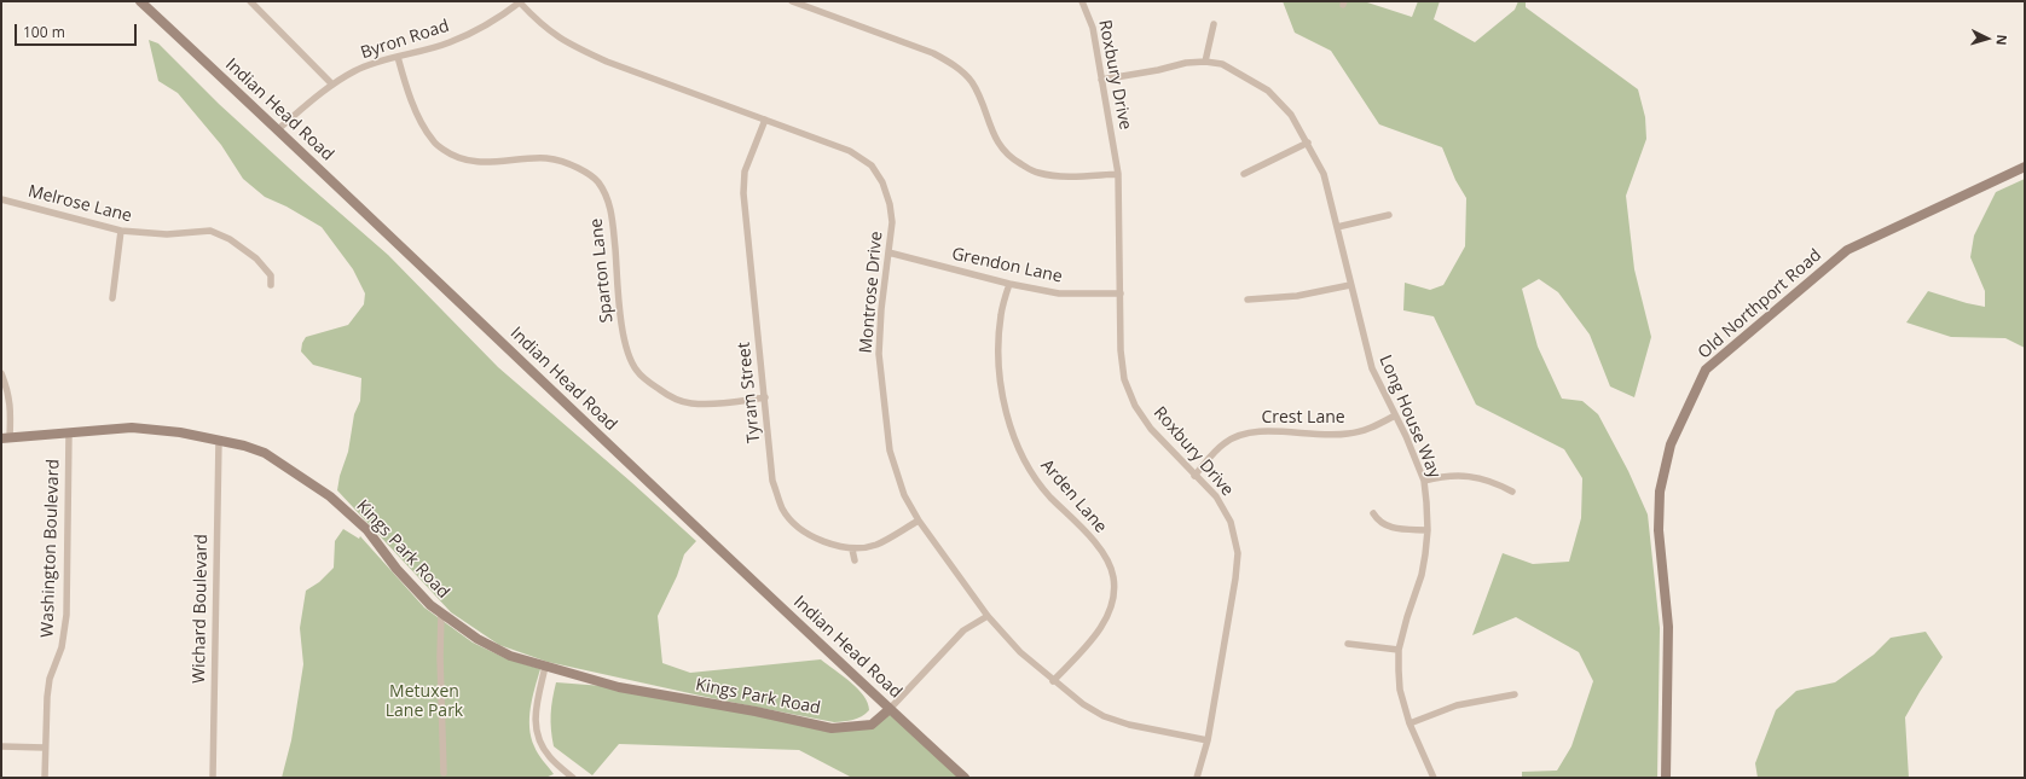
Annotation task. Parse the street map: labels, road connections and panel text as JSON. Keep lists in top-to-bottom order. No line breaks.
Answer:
{"streets":{"main road":["Indian Head Road","Old Northport Road","Kings Park Road"],"street":["Byron Road","Roxbury Drive","Melrose Lane","Grendon Lane","Sparton Lane","Montrose Drive","Tyram Street","Long House Way","Crest Lane","Arden Lane","Washington Boulevard","Wichard Boulevard"]},"crossings":[["Byron Road","Indian Head Road"],["Byron Road","Sparton Lane"],["Byron Road","Montrose Drive"],["Roxbury Drive","Grendon Lane"],["Roxbury Drive","Montrose Drive"],["Roxbury Drive","Crest Lane"],["Indian Head Road","Kings Park Road"],["Grendon Lane","Montrose Drive"],["Grendon Lane","Arden Lane"],["Sparton Lane","Tyram Street"],["Montrose Drive","Tyram Street"],["Montrose Drive","Arden Lane"],["Long House Way","Crest Lane"],["Washington Boulevard","Kings Park Road"],["Kings Park Road","Wichard Boulevard"]],"parks":["Metuxen Lane Park"],"scale_bar":"100 m","north":"right"}
